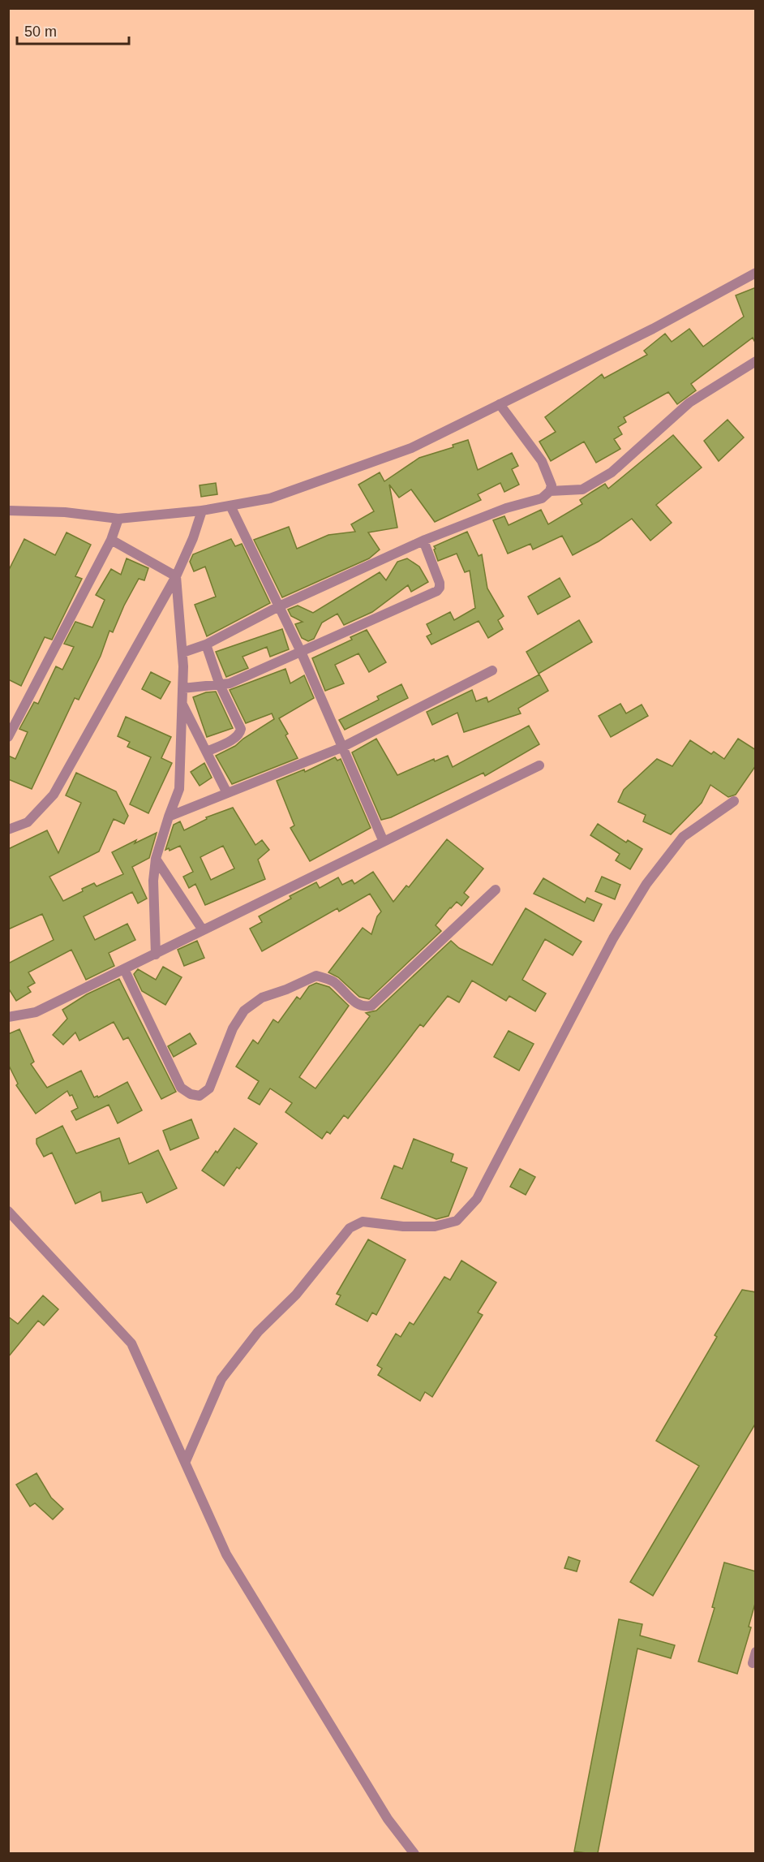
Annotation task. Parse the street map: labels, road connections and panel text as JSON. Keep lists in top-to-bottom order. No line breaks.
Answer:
{"scale_bar":"50 m"}
